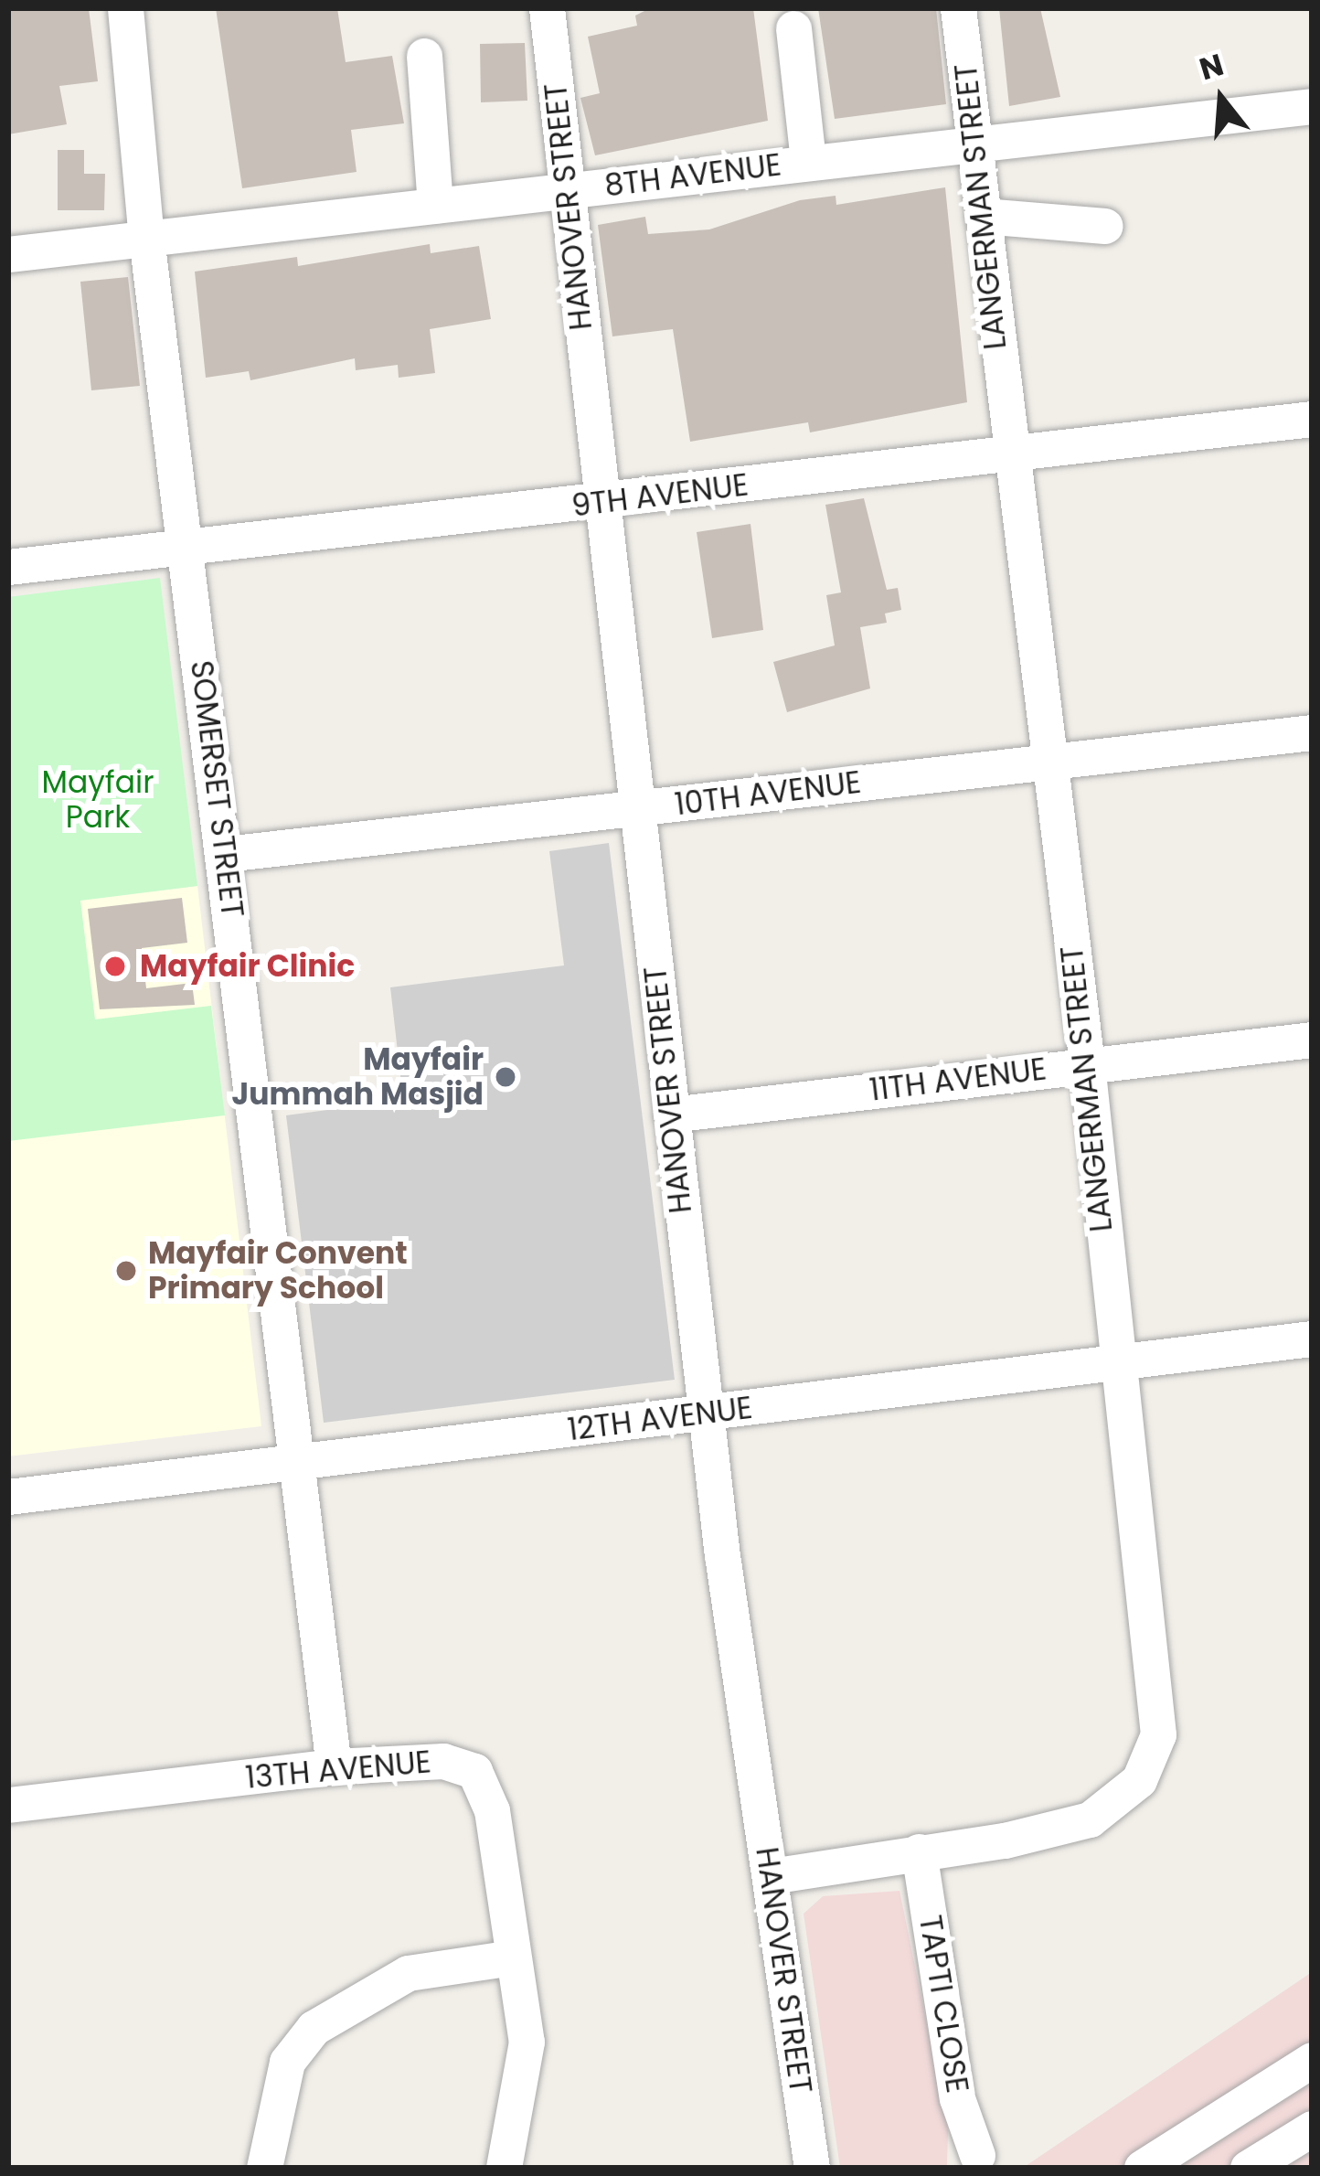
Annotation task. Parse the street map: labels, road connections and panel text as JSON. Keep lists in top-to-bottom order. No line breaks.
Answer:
{"streets":{"street":["8TH AVENUE","HANOVER STREET","LANGERMAN STREET","9TH AVENUE","SOMERSET STREET","10TH AVENUE","11TH AVENUE","12TH AVENUE","13TH AVENUE","TAPTI CLOSE"]},"crossings":[["8TH AVENUE","HANOVER STREET"],["8TH AVENUE","LANGERMAN STREET"],["8TH AVENUE","SOMERSET STREET"],["HANOVER STREET","LANGERMAN STREET"],["HANOVER STREET","9TH AVENUE"],["HANOVER STREET","10TH AVENUE"],["HANOVER STREET","11TH AVENUE"],["HANOVER STREET","12TH AVENUE"],["LANGERMAN STREET","9TH AVENUE"],["LANGERMAN STREET","10TH AVENUE"],["LANGERMAN STREET","11TH AVENUE"],["LANGERMAN STREET","12TH AVENUE"],["LANGERMAN STREET","TAPTI CLOSE"],["9TH AVENUE","SOMERSET STREET"],["SOMERSET STREET","10TH AVENUE"],["SOMERSET STREET","12TH AVENUE"],["SOMERSET STREET","13TH AVENUE"]],"parks":["Mayfair Park"],"places":["Mayfair Clinic","Mayfair Jummah Masjid","Mayfair Convent Primary School"],"north":"top"}
